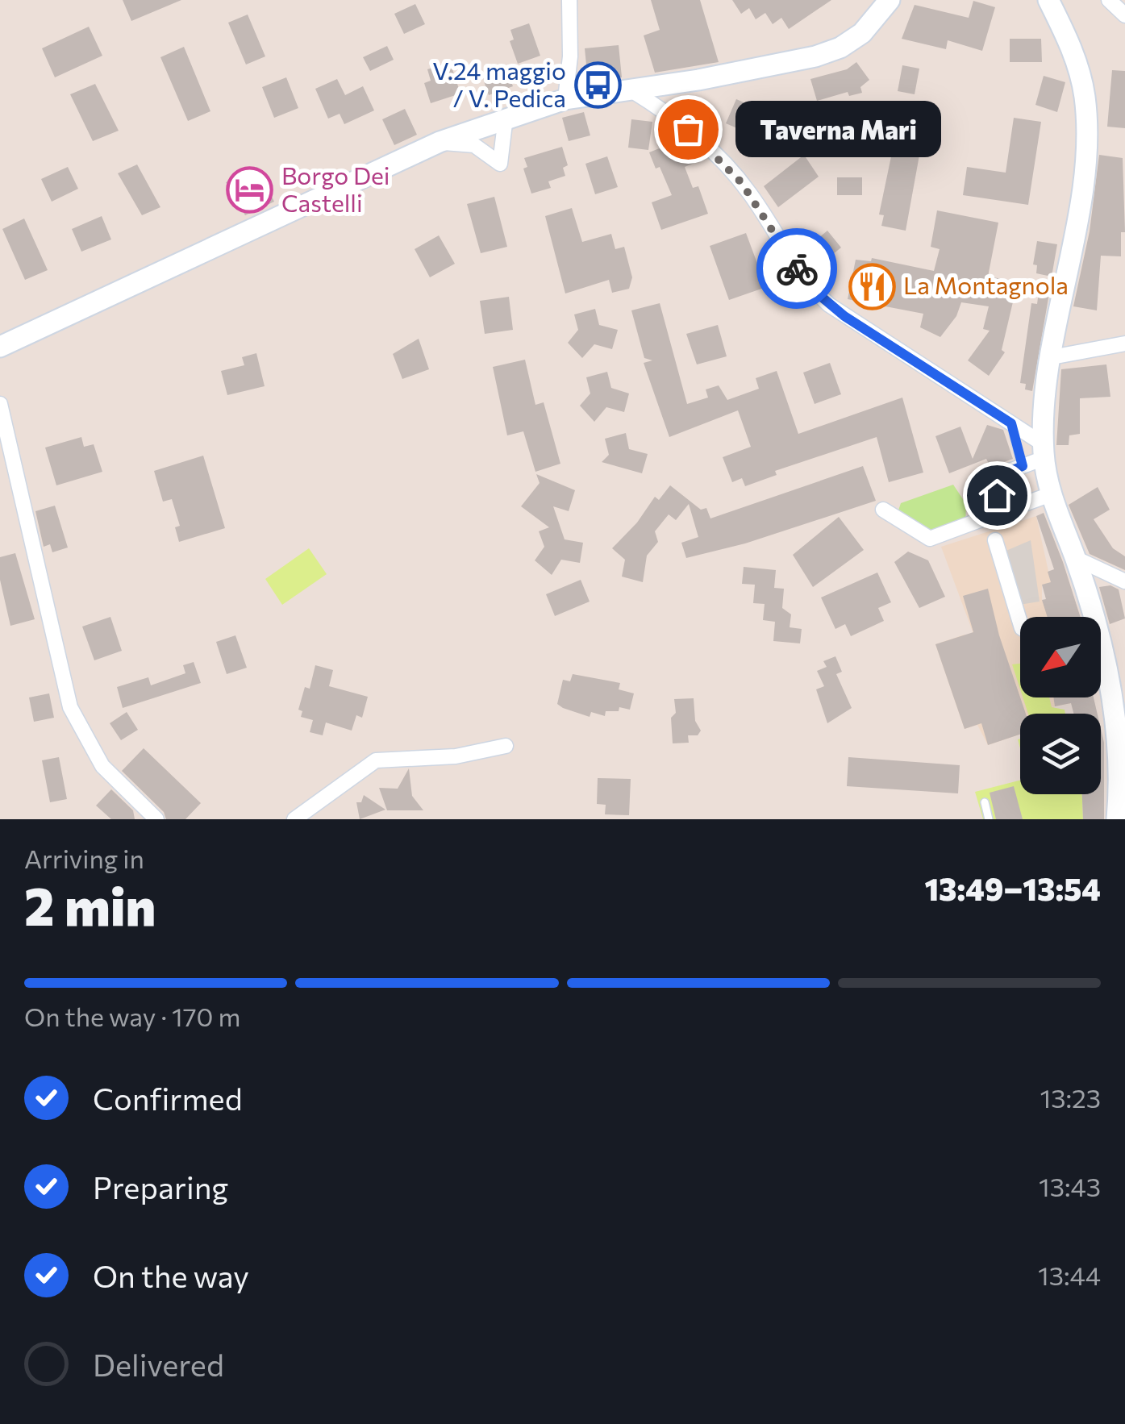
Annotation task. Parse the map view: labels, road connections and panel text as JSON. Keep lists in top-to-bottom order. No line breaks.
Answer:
{"places":{"bus stop":["V.24 maggio / V. Pedica"],"other":["Taverna Mari"],"hotel":["Borgo Dei Castelli"],"restaurant":["La Montagnola"]},"north":"bottom left","page":{"bubble":"Taverna Mari","heading":["2 min","Arriving in","13:49–13:54"],"bar":"On the way · 170 m","list":[["Confirmed","13:23"],["Preparing","13:43"],["On the way","13:44"],"Delivered"]}}
